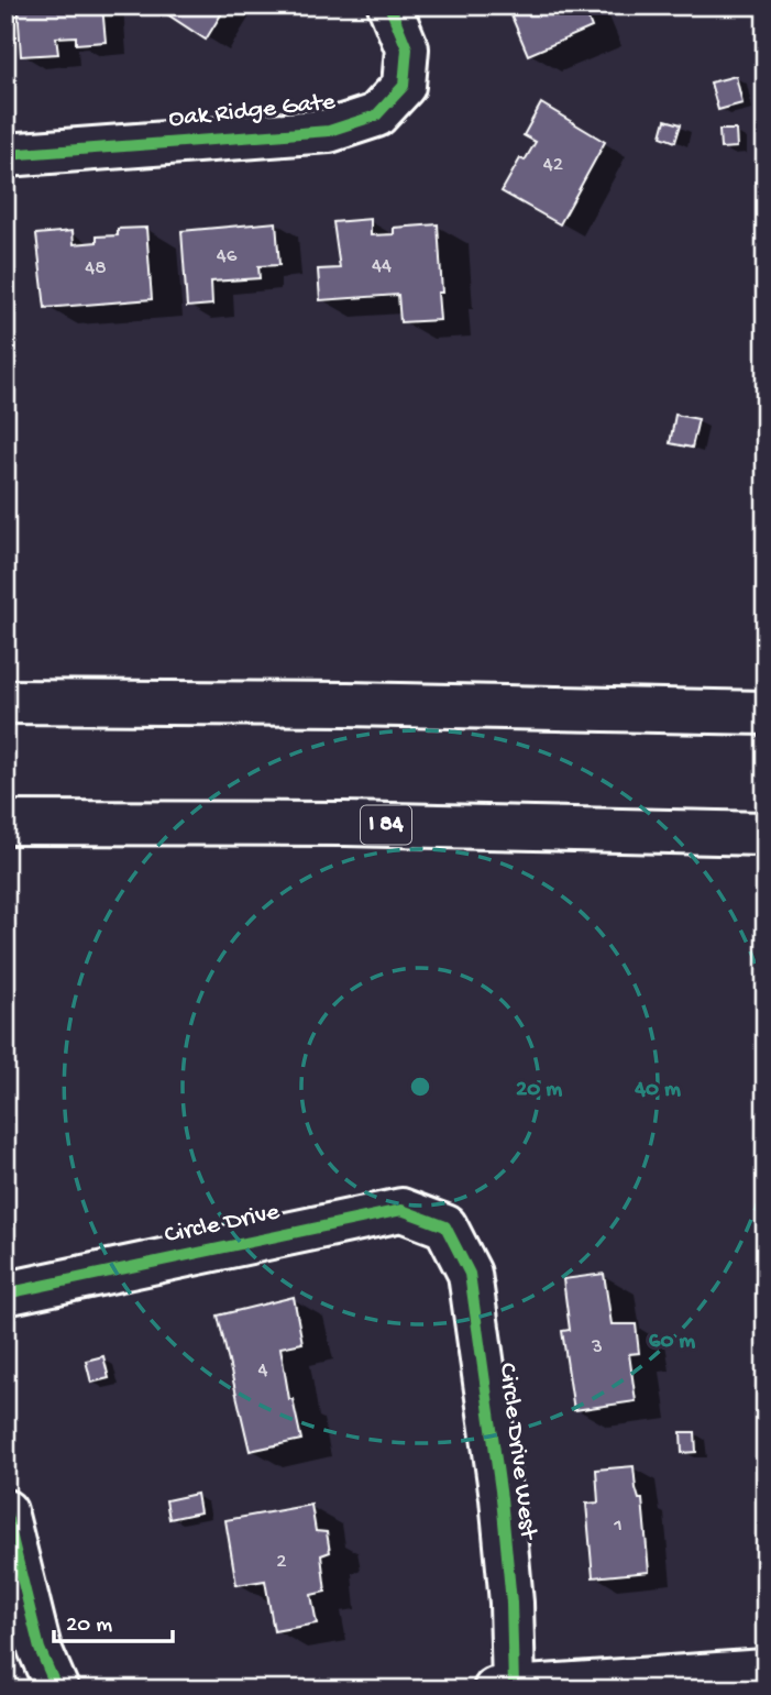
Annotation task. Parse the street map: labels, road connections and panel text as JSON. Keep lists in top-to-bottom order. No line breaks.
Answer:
{"streets":{"main road":["Oak Ridge Gate","I 84","Circle Drive","Circle Drive West"]},"crossings":[["Circle Drive","Circle Drive West"]],"house_numbers":["42","46","44","48","3","4","1","2"],"scale_bar":"20 m","rings":["20 m","40 m","60 m"]}
